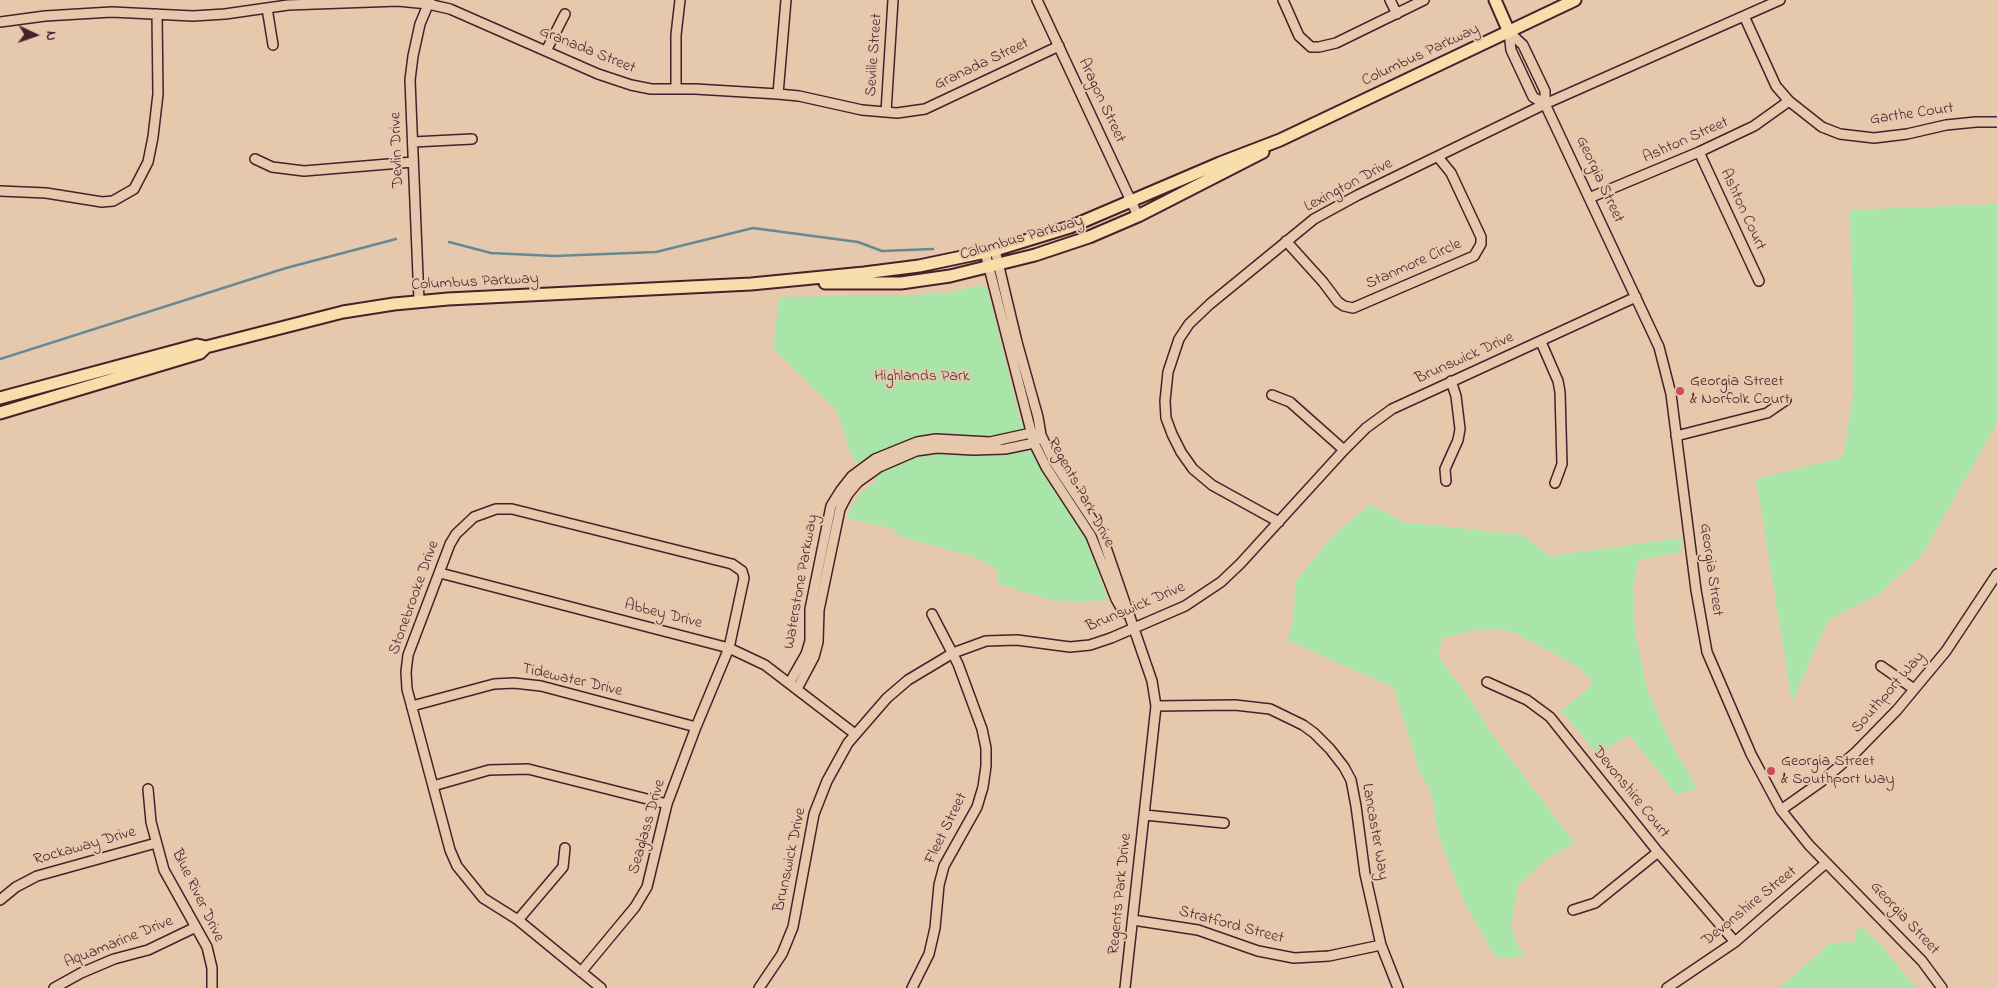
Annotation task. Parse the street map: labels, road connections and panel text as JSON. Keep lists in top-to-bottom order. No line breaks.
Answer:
{"streets":{"main road":["Columbus Parkway","Georgia Street"],"street":["Granada Street","Seville Street","Aragon Street","Garthe Court","Ashton Street","Devlin Drive","Lexington Drive","Ashton Court","Stanmore Circle","Brunswick Drive","Regents Park Drive","Waterstone Parkway","Stonebrooke Drive","Abbey Drive","Tidewater Drive","Southport Way","Devonshire Court","Seaglass Drive","Fleet Street","Lancaster Way","Rockaway Drive","Blue River Drive","Devonshire Street","Stratford Street","Aquamarine Drive"]},"crossings":[["Granada Street","Seville Street"],["Granada Street","Aragon Street"],["Granada Street","Devlin Drive"],["Columbus Parkway","Aragon Street"],["Columbus Parkway","Devlin Drive"],["Columbus Parkway","Georgia Street"],["Columbus Parkway","Regents Park Drive"],["Garthe Court","Ashton Street"],["Garthe Court","Lexington Drive"],["Ashton Street","Georgia Street"],["Ashton Street","Ashton Court"],["Georgia Street","Lexington Drive"],["Georgia Street","Brunswick Drive"],["Georgia Street","Southport Way"],["Georgia Street","Devonshire Street"],["Lexington Drive","Stanmore Circle"],["Lexington Drive","Brunswick Drive"],["Brunswick Drive","Regents Park Drive"],["Brunswick Drive","Abbey Drive"],["Brunswick Drive","Fleet Street"],["Regents Park Drive","Waterstone Parkway"],["Regents Park Drive","Lancaster Way"],["Regents Park Drive","Stratford Street"],["Waterstone Parkway","Abbey Drive"],["Stonebrooke Drive","Abbey Drive"],["Stonebrooke Drive","Tidewater Drive"],["Stonebrooke Drive","Seaglass Drive"],["Abbey Drive","Seaglass Drive"],["Tidewater Drive","Seaglass Drive"],["Devonshire Court","Devonshire Street"],["Lancaster Way","Stratford Street"],["Rockaway Drive","Blue River Drive"],["Blue River Drive","Aquamarine Drive"]],"parks":["Highlands Park"],"places":["Georgia Street & Norfolk Court","Georgia Street & Southport Way"],"north":"right"}
